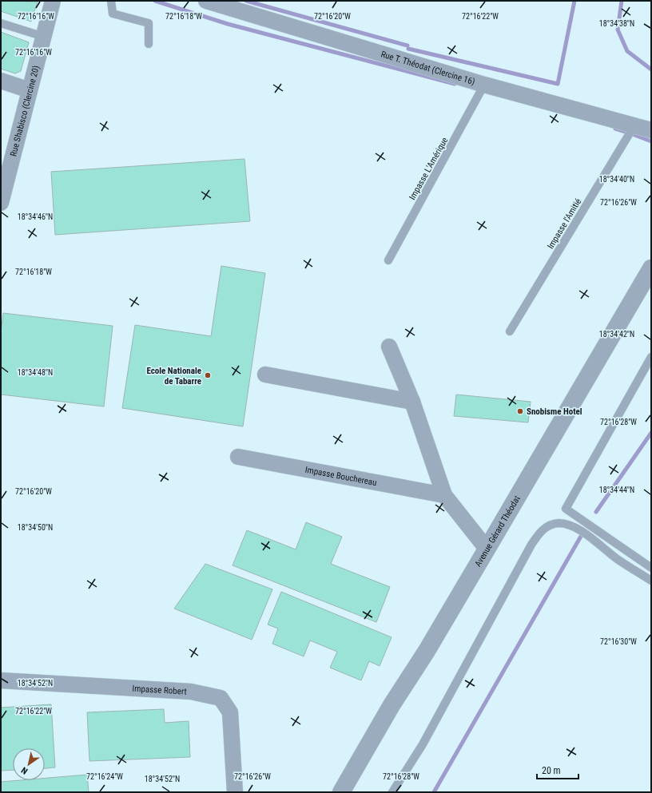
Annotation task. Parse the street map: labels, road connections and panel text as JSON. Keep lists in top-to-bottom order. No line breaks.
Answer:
{"streets":{"street":["Rue T. Théodat (Clercine 16)","Rue Shabisco (Clercine 20)","Impasse Bouchereau","Avenue Gérard Théodat","Impasse Robert"],"lane":["Impasse L'Amérique","Impasse l'Amitié"]},"crossings":[["Rue T. Théodat (Clercine 16)","Impasse L'Amérique"],["Rue T. Théodat (Clercine 16)","Impasse l'Amitié"]],"places":["Ecole Nationale de Tabarre","Snobisme Hotel"],"scale_bar":"20 m","north":"bottom left","coordinates":["72°16'16\"W","72°16'18\"W","72°16'20\"W","72°16'22\"W","18°34'38\"N","18°34'40\"N","72°16'26\"W","18°34'46\"N","18°34'42\"N","18°34'48\"N","72°16'28\"W","18°34'44\"N","18°34'50\"N","72°16'30\"W","18°34'52\"N","72°16'24\"W"]}
